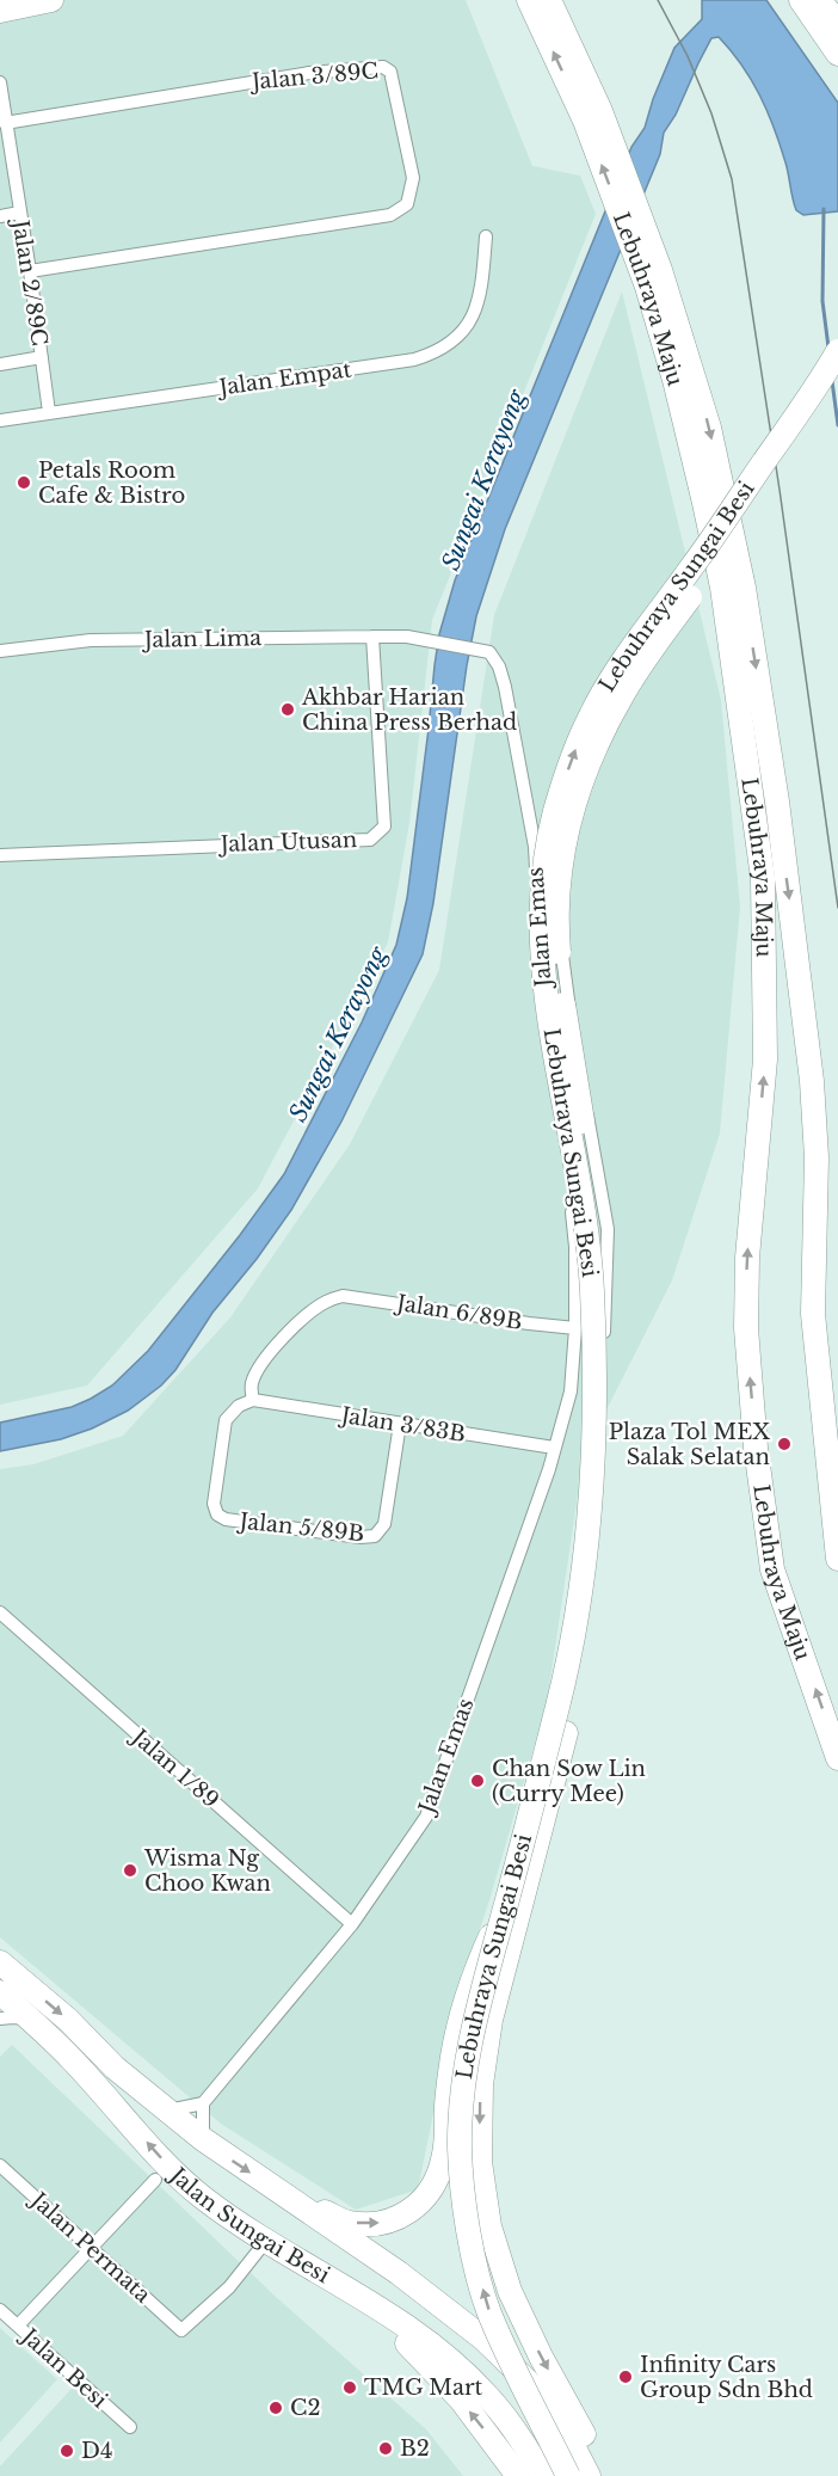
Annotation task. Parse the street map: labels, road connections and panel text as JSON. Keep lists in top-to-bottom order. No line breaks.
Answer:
{"streets":{"highway":["Lebuhraya Maju","Lebuhraya Sungai Besi","Jalan Sungai Besi"],"street":["Jalan 3/89C","Jalan 2/89C","Jalan Empat","Jalan Lima","Jalan Utusan","Jalan Emas","Jalan 6/89B","Jalan 3/83B","Jalan 5/89B","Jalan 1/89","Jalan Permata","Jalan Besi"]},"crossings":[["Jalan 3/89C","Jalan 2/89C"],["Jalan 2/89C","Jalan Empat"],["Jalan Lima","Jalan Utusan"],["Jalan Lima","Jalan Emas"],["Jalan Emas","Jalan 6/89B"],["Jalan Emas","Jalan 3/83B"],["Jalan Emas","Jalan 1/89"],["Jalan 6/89B","Jalan 3/83B"],["Jalan 6/89B","Jalan 5/89B"],["Jalan 3/83B","Jalan 5/89B"],["Jalan Sungai Besi","Jalan Permata"]],"water":["Sungai Kerayong"],"places":["Petals Room Cafe & Bistro","Akhbar Harian China Press Berhad","Plaza Tol MEX Salak Selatan","Chan Sow Lin (Curry Mee)","Wisma Ng Choo Kwan","Infinity Cars Group Sdn Bhd","TMG Mart","C2","B2","D4"]}
